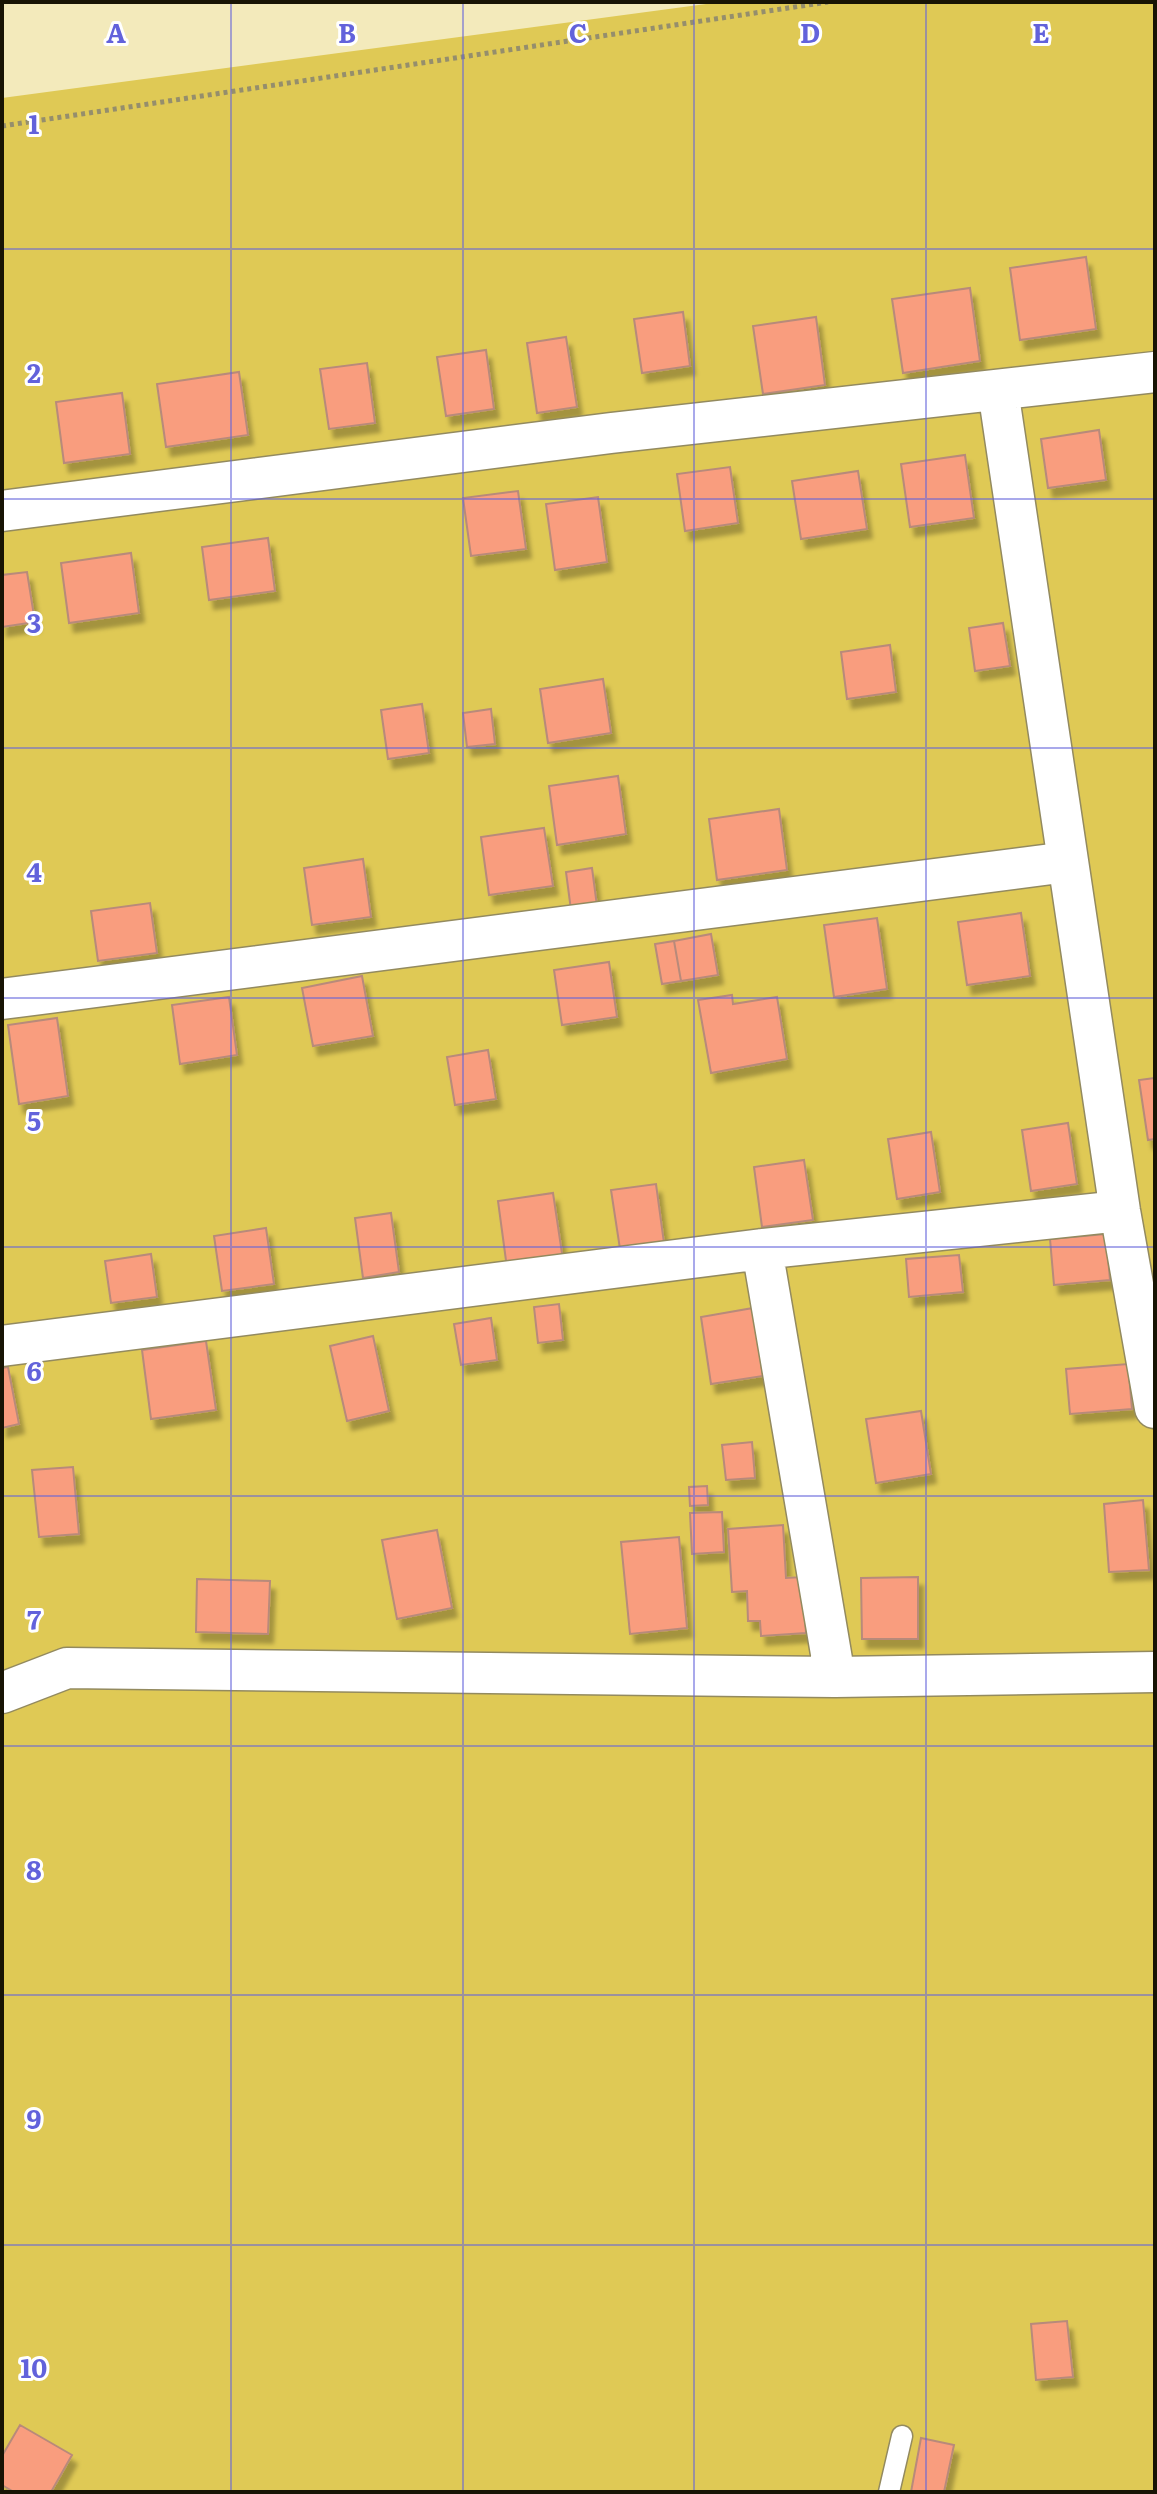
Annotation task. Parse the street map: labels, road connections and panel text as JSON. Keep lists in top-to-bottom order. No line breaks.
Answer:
{"grid":{"columns":["A","B","C","D","E"],"rows":["1","2","3","4","5","6","7","8","9","10"]}}
